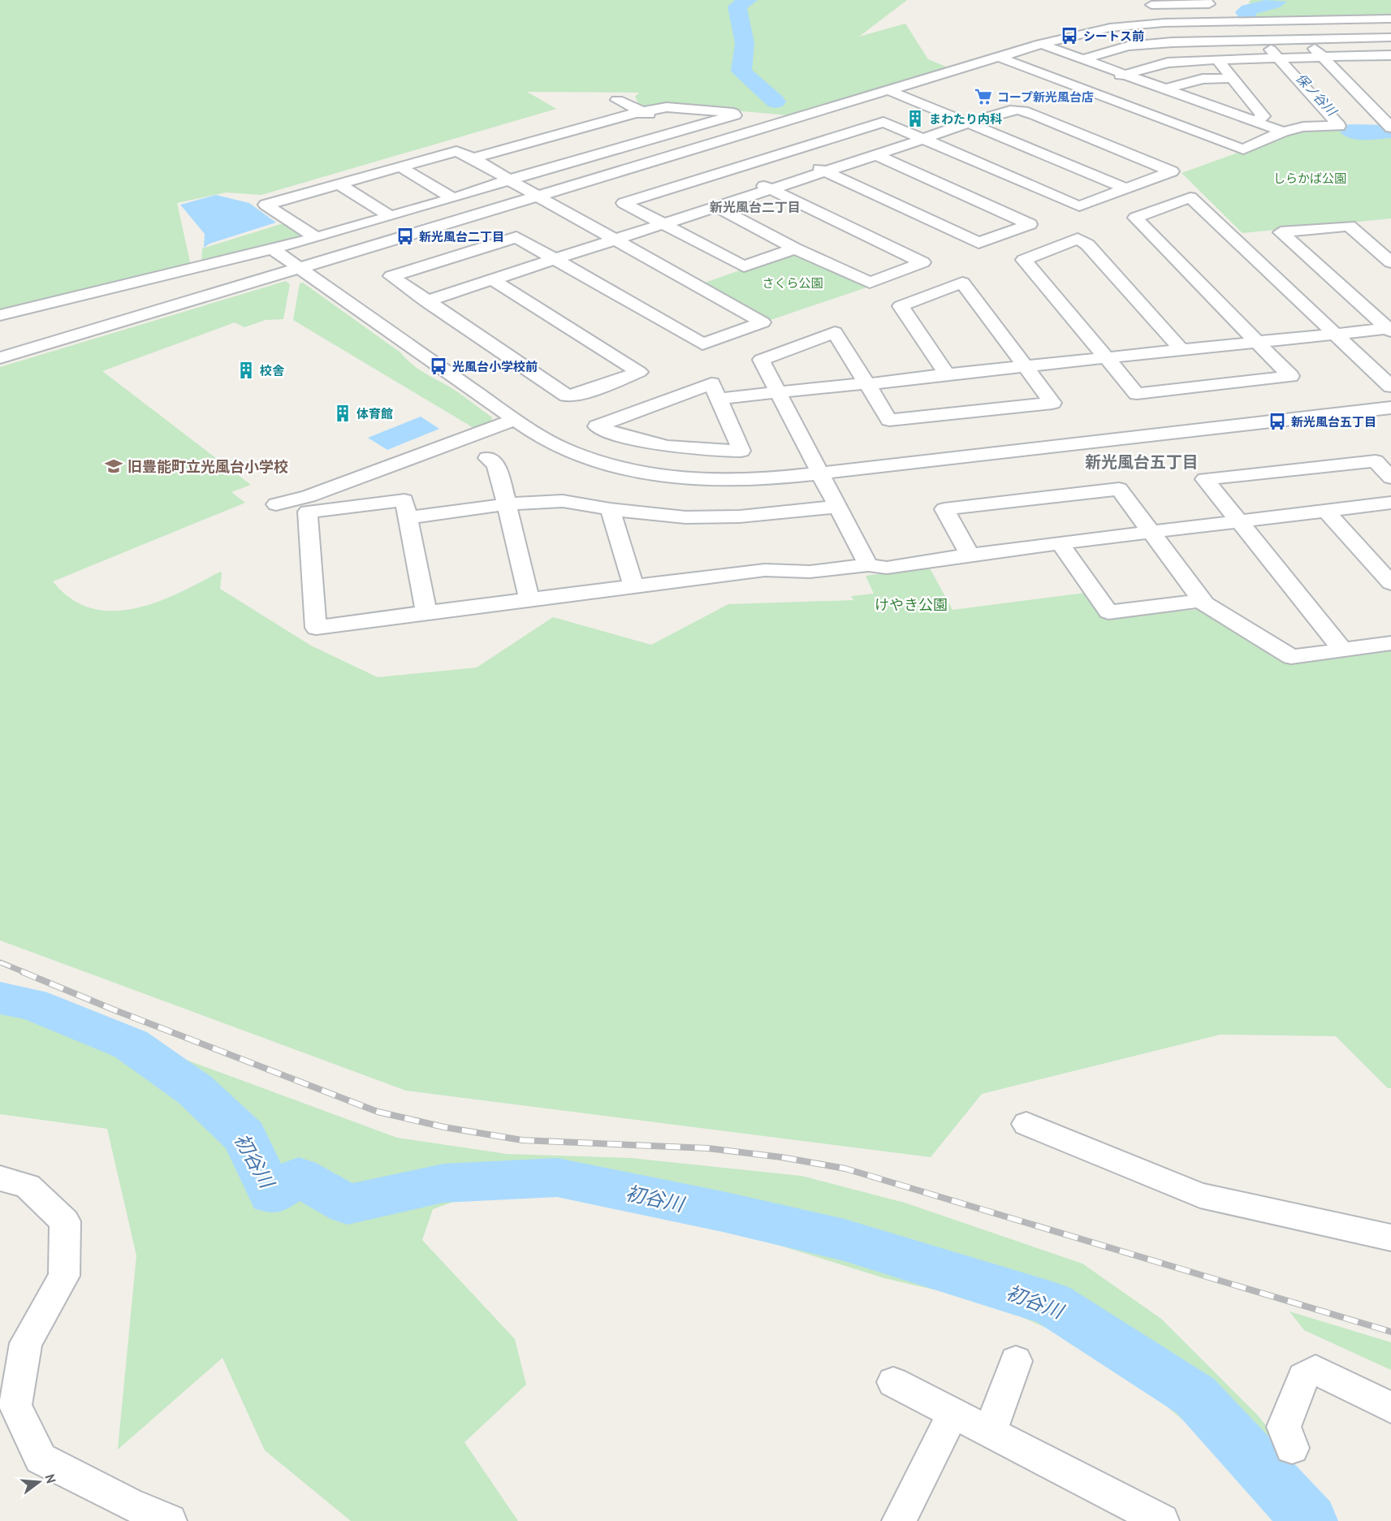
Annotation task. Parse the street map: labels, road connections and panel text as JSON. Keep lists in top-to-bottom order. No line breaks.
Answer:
{"districts":["新光風台二丁目","新光風台五丁目"],"water":["保ノ谷川","初谷川"],"parks":["しらかば公園","さくら公園","けやき公園"],"places":{"bus stop":["シートス前","新光風台二丁目","光風台小学校前","新光風台五丁目"],"supermarket":["コープ新光風台店"],"building":["まわたり内科","校舎","体育館"],"school or university":["旧豊能町立光風台小学校"]},"north":"right"}
